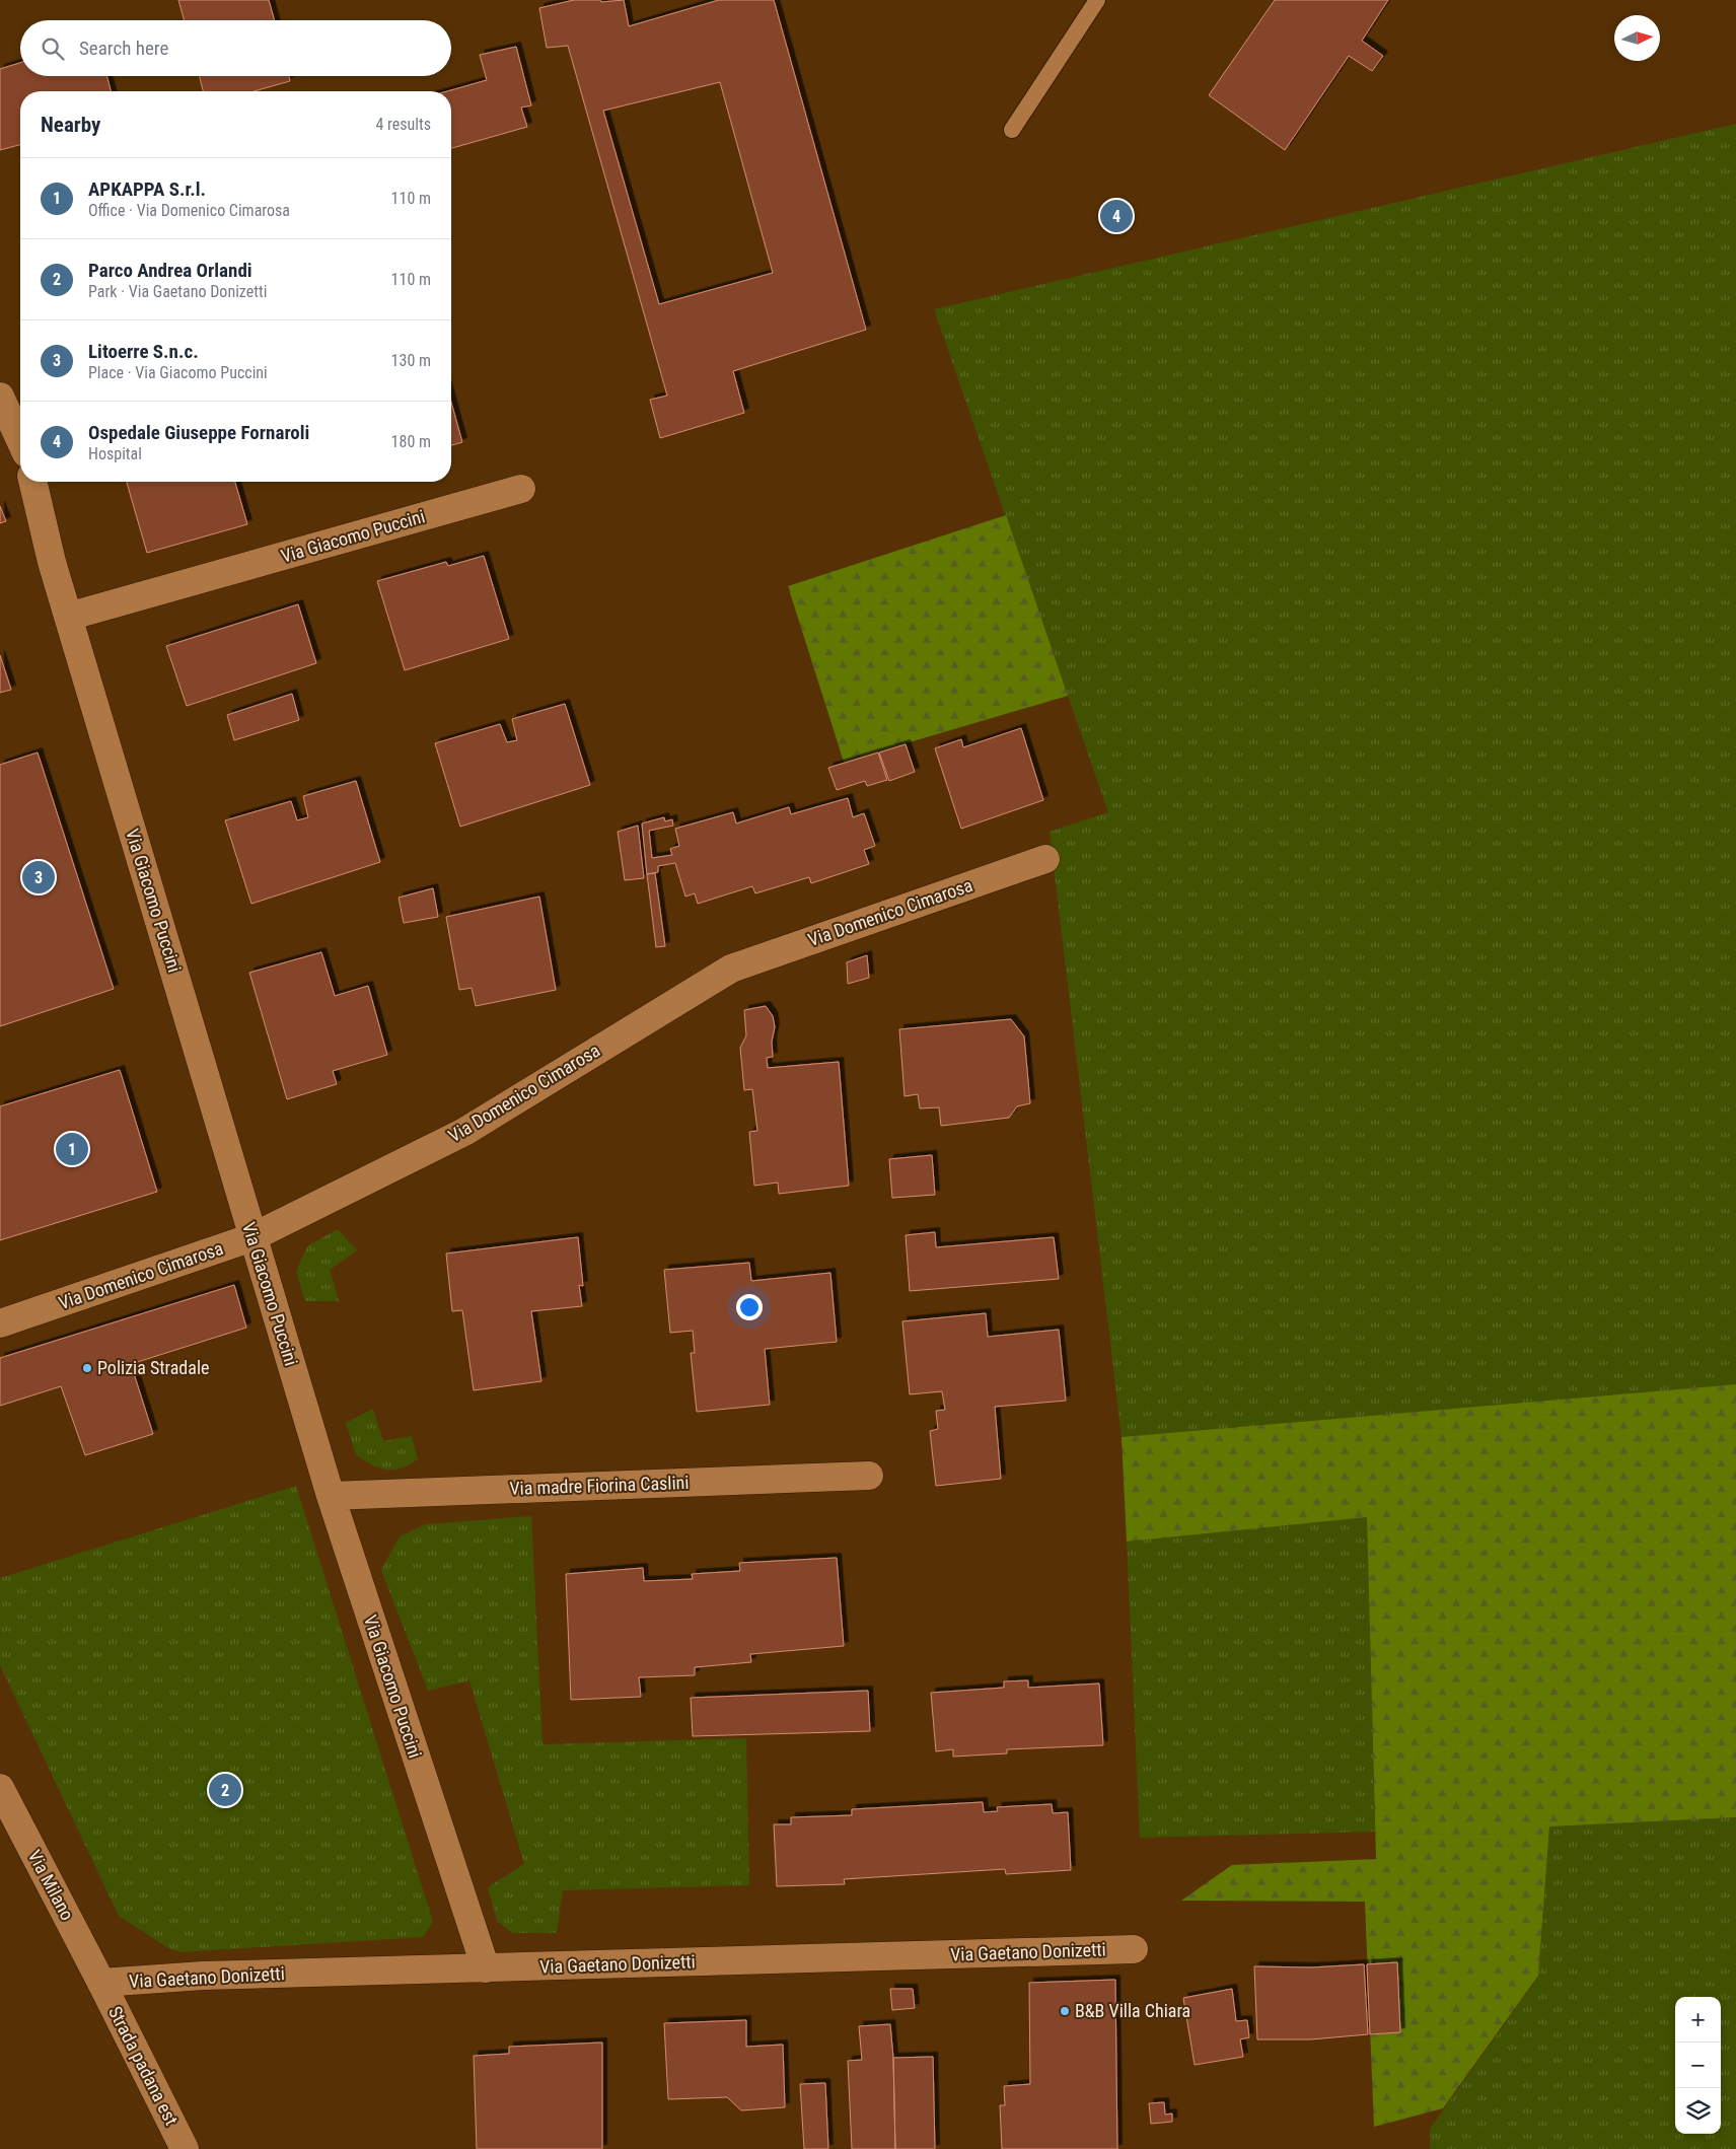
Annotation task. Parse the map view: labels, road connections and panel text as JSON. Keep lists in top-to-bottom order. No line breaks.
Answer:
{"streets":{"street":["Via Giacomo Puccini","Via Domenico Cimarosa","Via madre Fiorina Caslini","Via Milano","Via Gaetano Donizetti","Strada padana est"]},"crossings":[["Via Giacomo Puccini","Via Domenico Cimarosa"],["Via Giacomo Puccini","Via madre Fiorina Caslini"],["Via Giacomo Puccini","Via Gaetano Donizetti"],["Via Milano","Via Gaetano Donizetti"],["Via Milano","Strada padana est"],["Via Gaetano Donizetti","Strada padana est"]],"places":["Polizia Stradale","B&B Villa Chiara"],"north":"right","page":{"search":"Search here","heading":["Nearby","4 results"],"list":[{"mark":"1","name":"APKAPPA S.r.l.","note":"Office · Via Domenico Cimarosa","value":"110 m"},{"mark":"2","name":"Parco Andrea Orlandi","note":"Park · Via Gaetano Donizetti","value":"110 m"},{"mark":"3","name":"Litoerre S.n.c.","note":"Place · Via Giacomo Puccini","value":"130 m"},{"mark":"4","name":"Ospedale Giuseppe Fornaroli","note":"Hospital","value":"180 m"}],"pins":["4","3","1","2"],"map_buttons":["+","−"]}}
